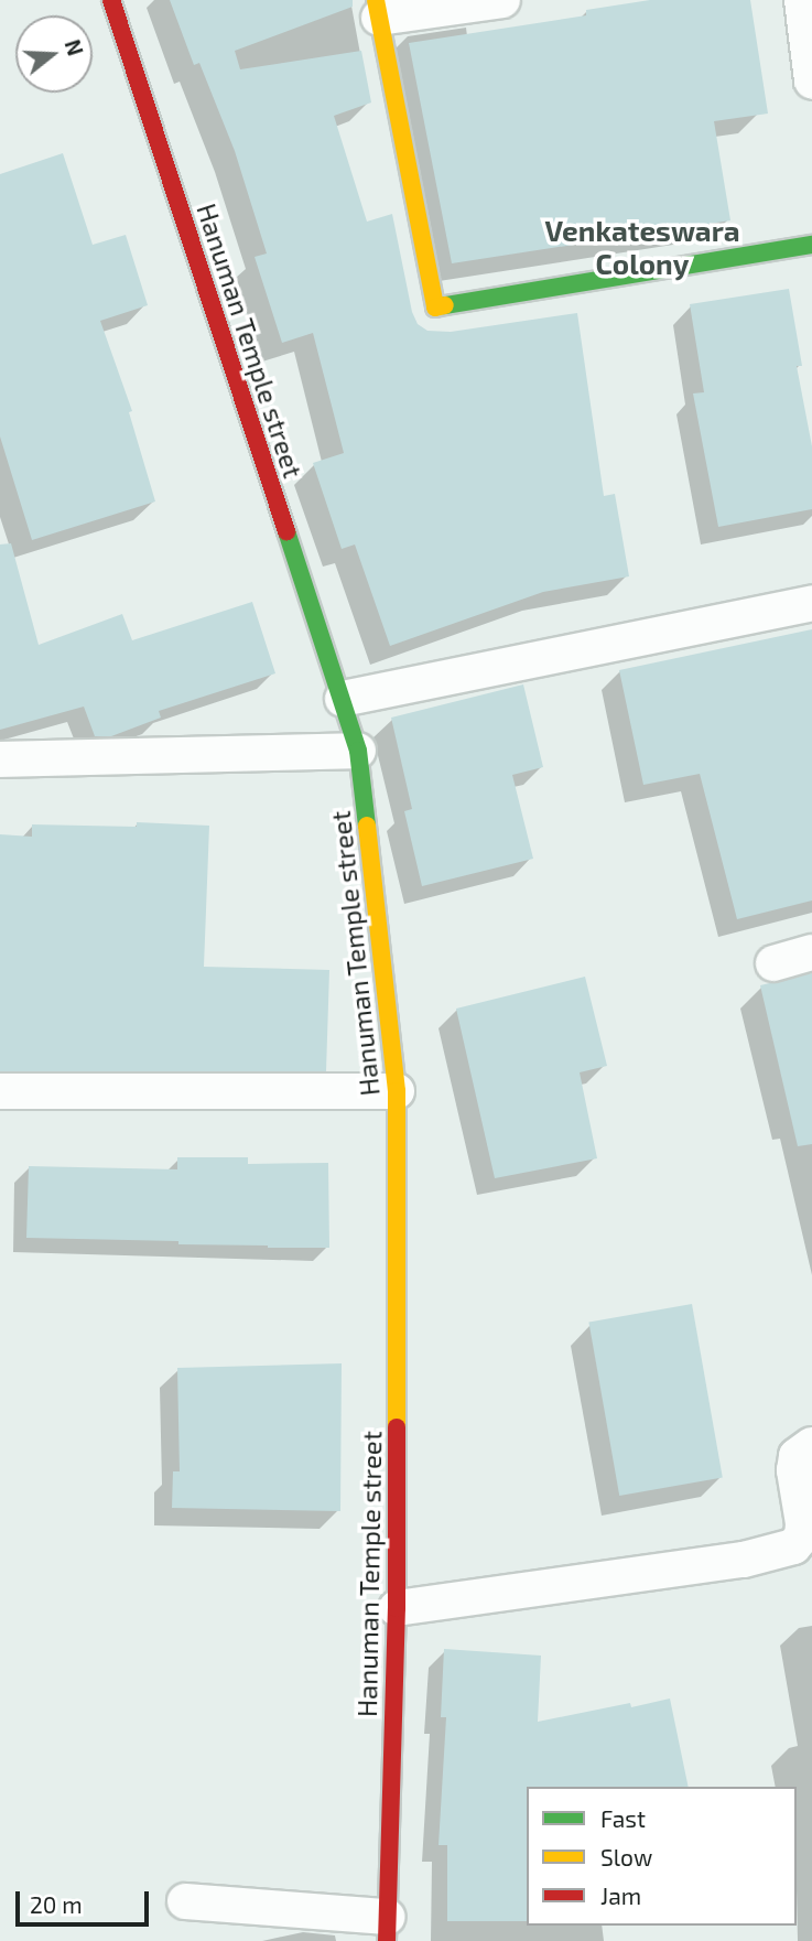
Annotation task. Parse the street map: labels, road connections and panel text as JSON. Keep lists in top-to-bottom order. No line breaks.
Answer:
{"streets":{"street":["Hanuman Temple street"]},"districts":["Venkateswara Colony"],"legend":["Fast","Slow","Jam"],"scale_bar":"20 m","north":"right"}
